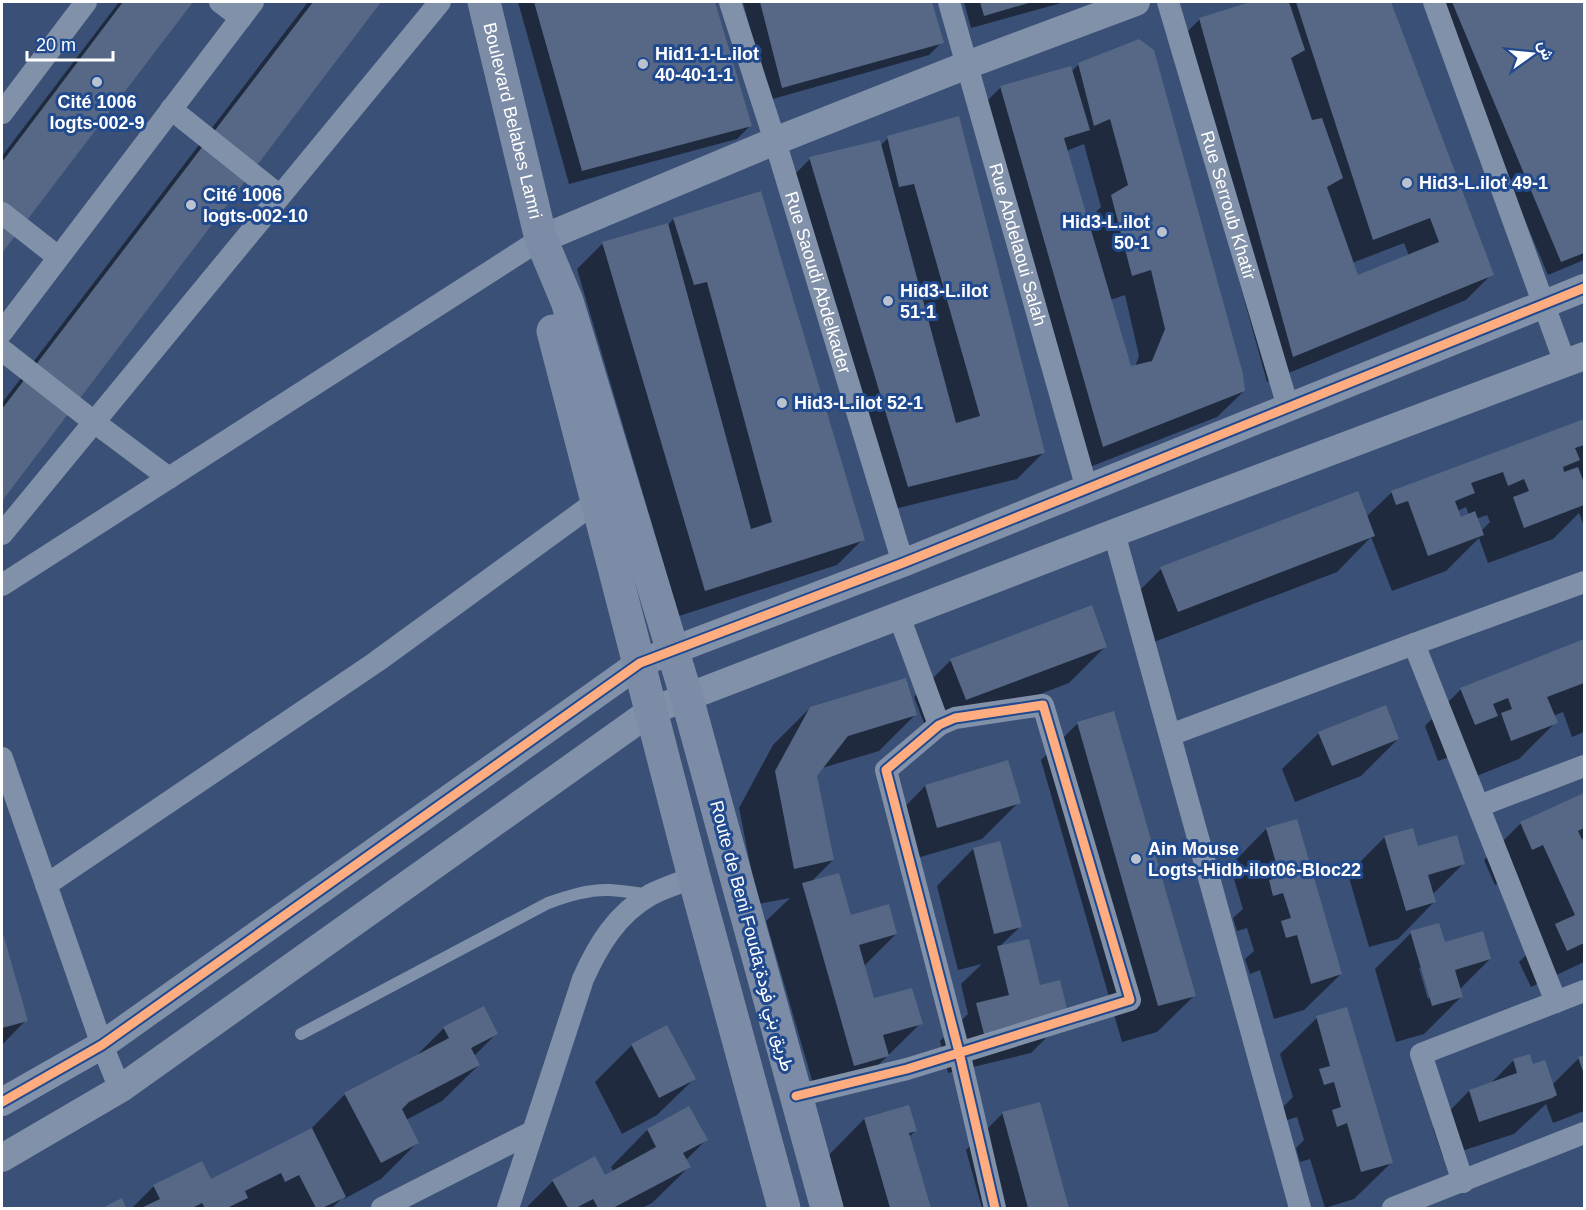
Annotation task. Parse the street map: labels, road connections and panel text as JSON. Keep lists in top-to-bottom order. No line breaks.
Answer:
{"streets":{"main road":["Boulevard Belabes Lamri","Route de Beni Fouda;طريق بني فودة"],"street":["Rue Serroub Khatir","Rue Abdelaoui Salah","Rue Saoudi Abdelkader"]},"crossings":[["Boulevard Belabes Lamri","Route de Beni Fouda;طريق بني فودة"]],"places":["Hid1-1-L.ilot 40-40-1-1","Cité 1006 logts-002-9","Hid3-L.ilot 49-1","Cité 1006 logts-002-10","Hid3-L.ilot 50-1","Hid3-L.ilot 51-1","Hid3-L.ilot 52-1","Ain Mouse Logts-Hidb-ilot06-Bloc22"],"scale_bar":"20 m","north":"right"}
